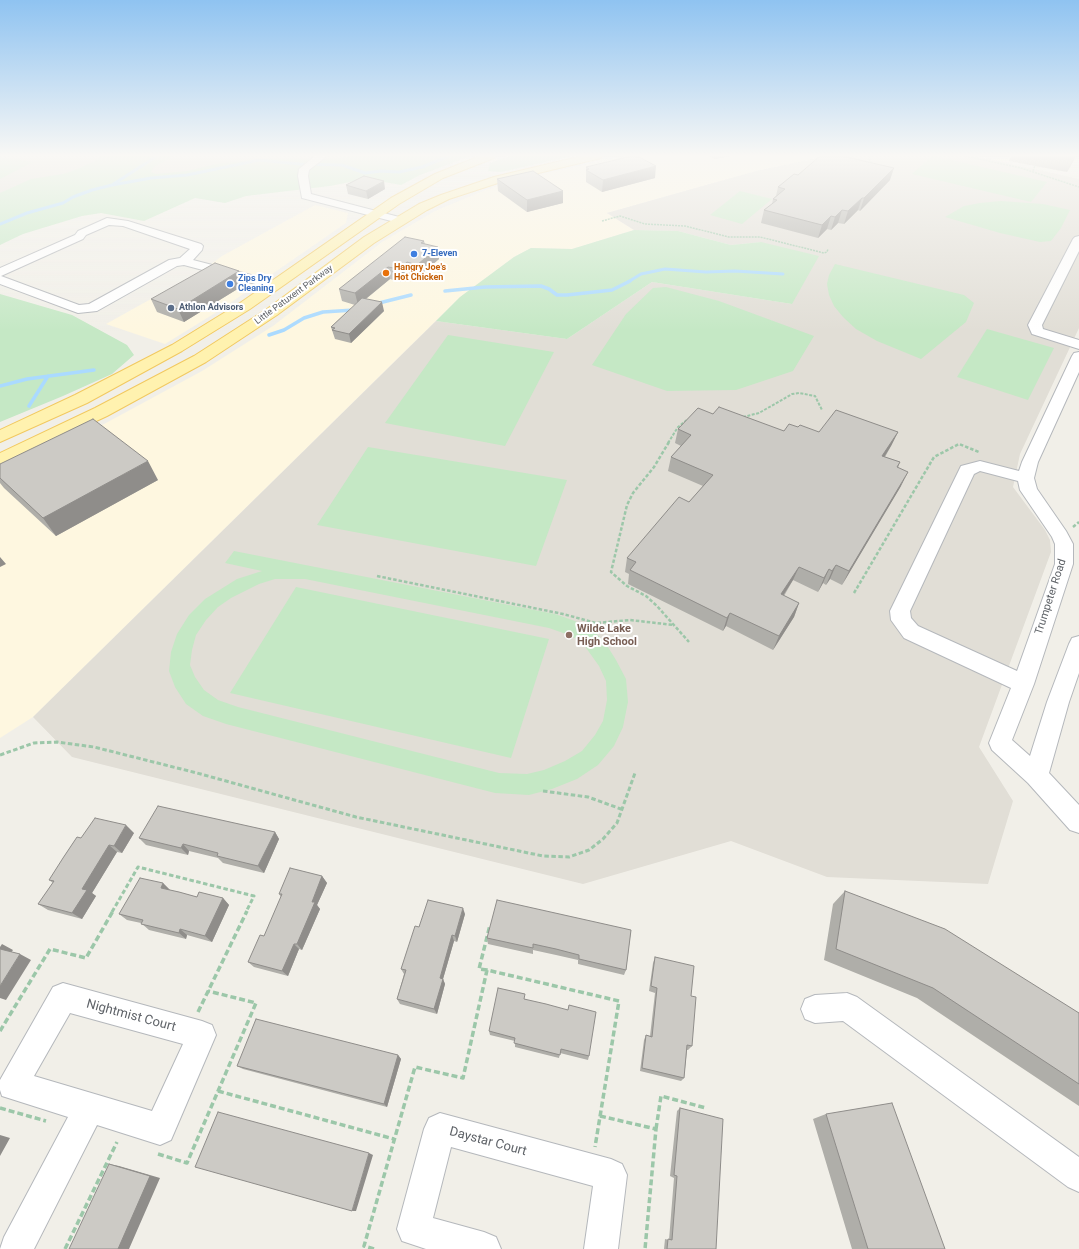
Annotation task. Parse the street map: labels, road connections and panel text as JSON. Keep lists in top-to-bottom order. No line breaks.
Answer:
{"streets":{"main road":["Little Patuxent Parkway"],"street":["Trumpeter Road","Nightmist Court","Daystar Court"]},"places":["7-Eleven","Hangry Joe's Hot Chicken","Zips Dry Cleaning","Athlon Advisors","Wilde Lake High School"]}
